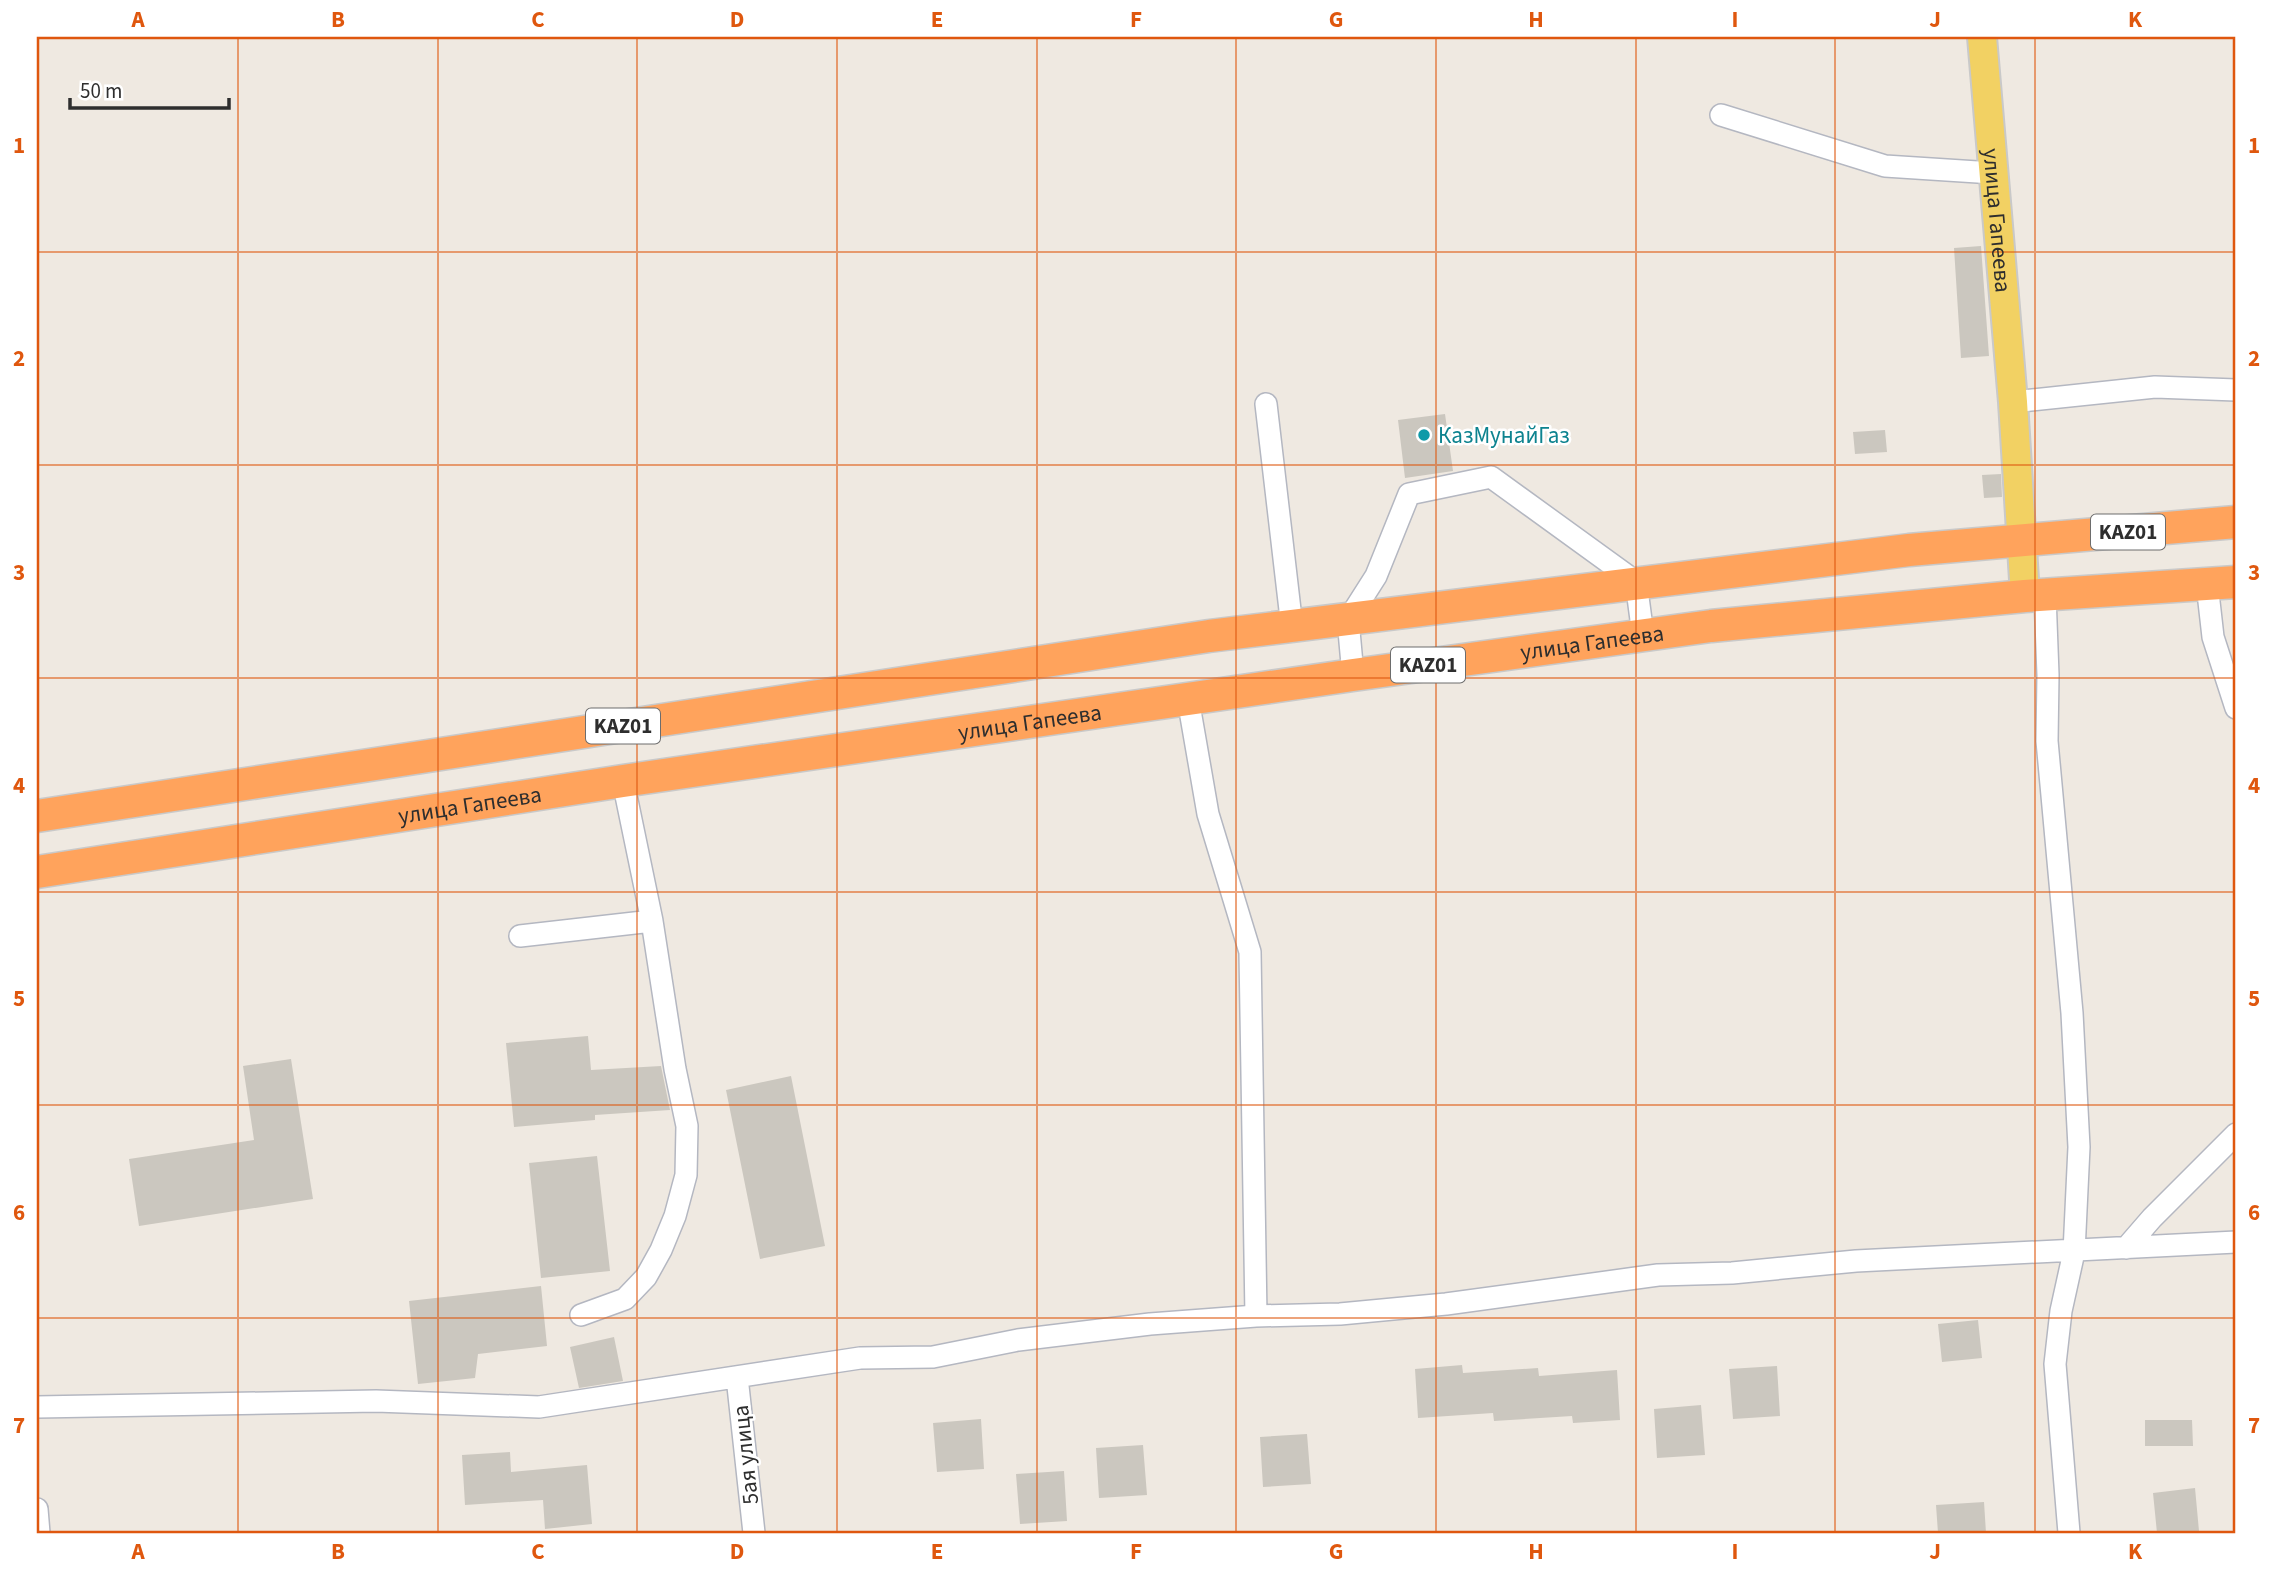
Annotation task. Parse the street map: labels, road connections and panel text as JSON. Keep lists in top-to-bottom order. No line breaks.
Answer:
{"streets":{"highway":["улица Гапеева","KАZ01"],"street":["5ая улица"]},"crossings":[["улица Гапеева","KАZ01"]],"places":["КазМунайГаз"],"scale_bar":"50 m","grid":{"columns":["A","B","C","D","E","F","G","H","I","J","K"],"rows":["1","2","3","4","5","6","7"]}}
